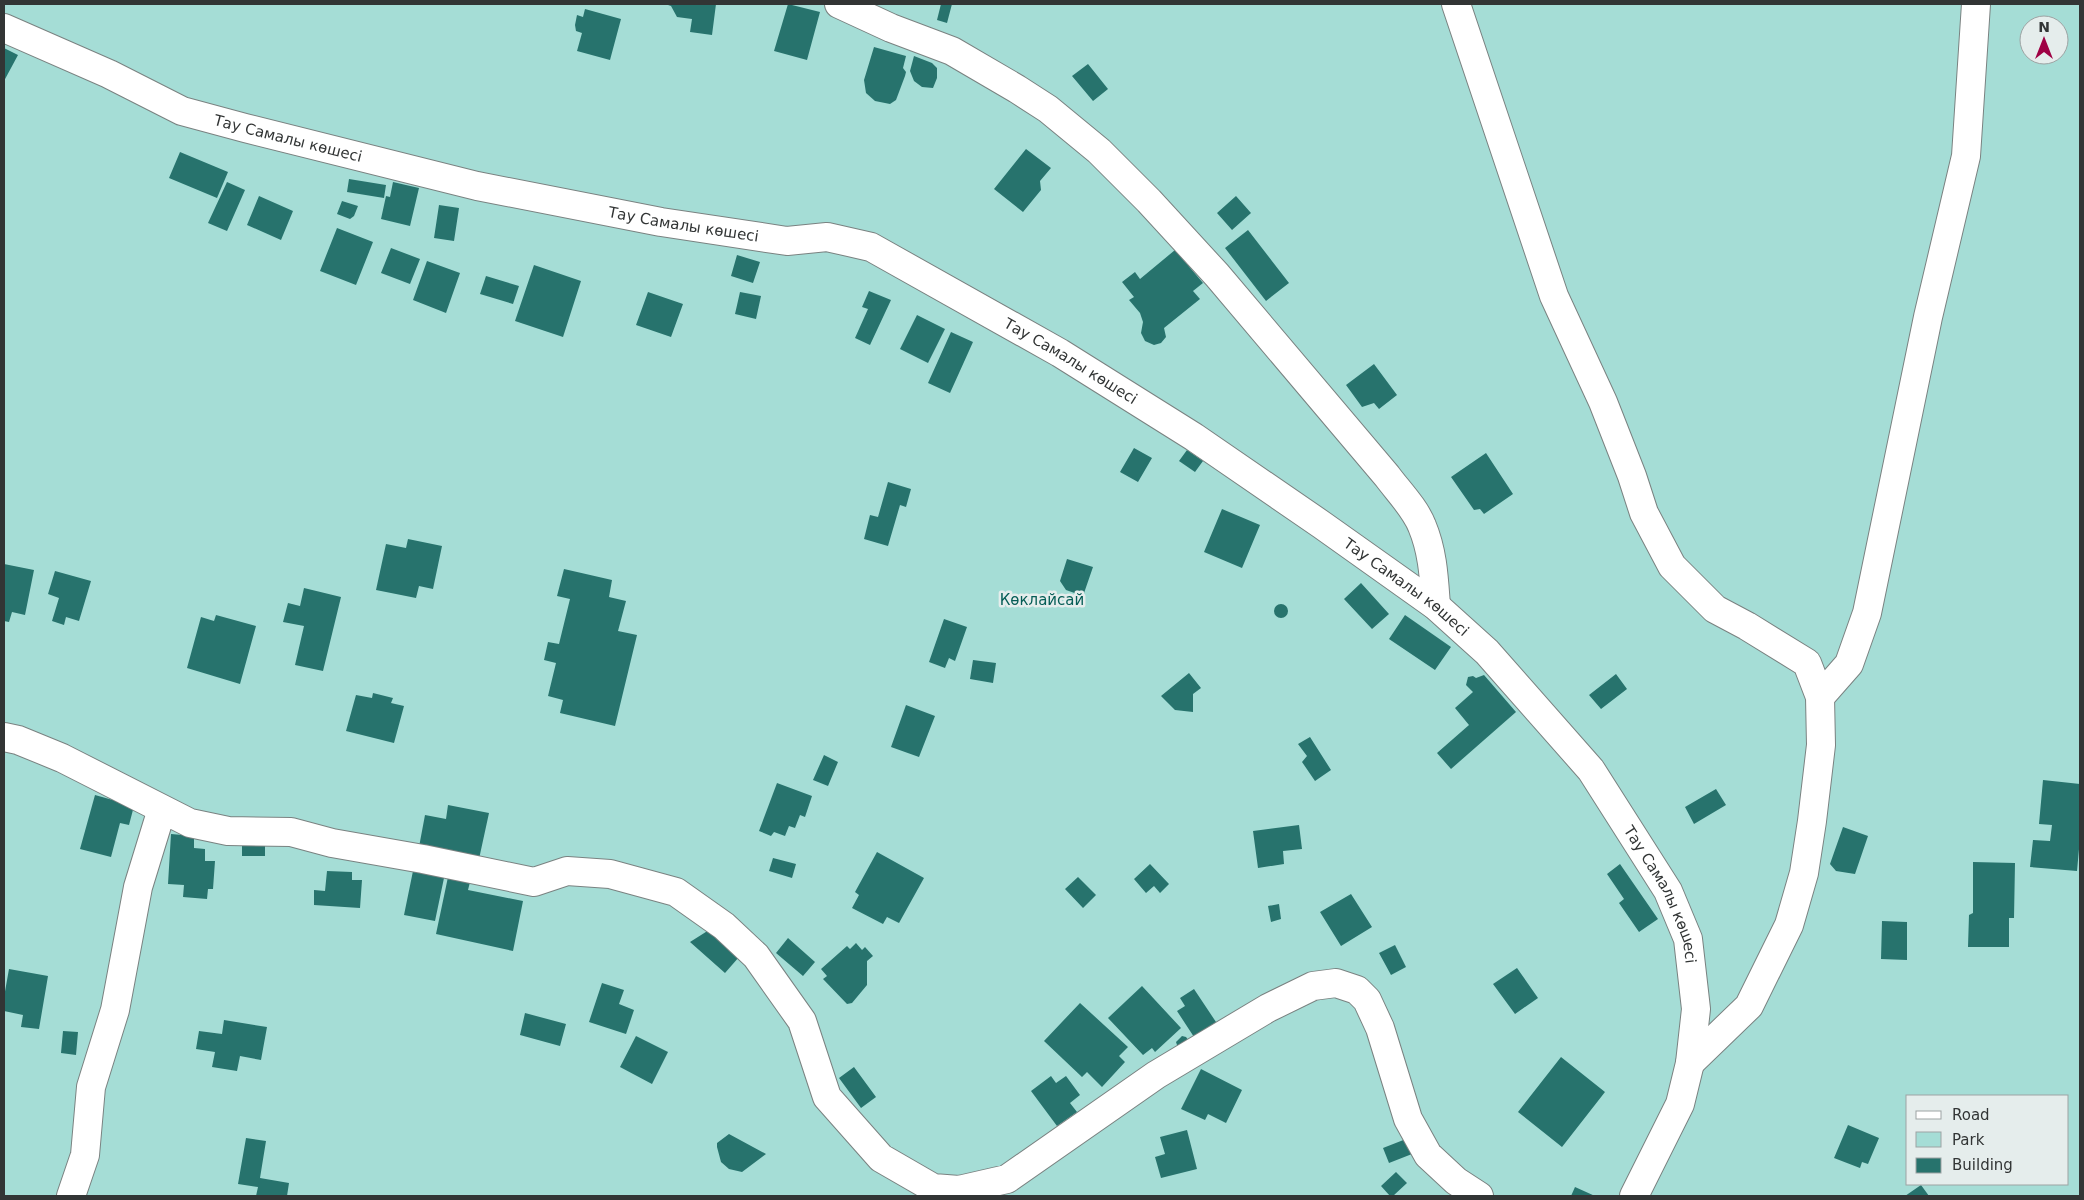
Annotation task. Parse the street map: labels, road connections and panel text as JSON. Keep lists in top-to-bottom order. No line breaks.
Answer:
{"streets":{"street":["Тау Самалы көшесі"]},"parks":["Көклайсай"],"legend":["Road","Park","Building"],"north":"top"}
